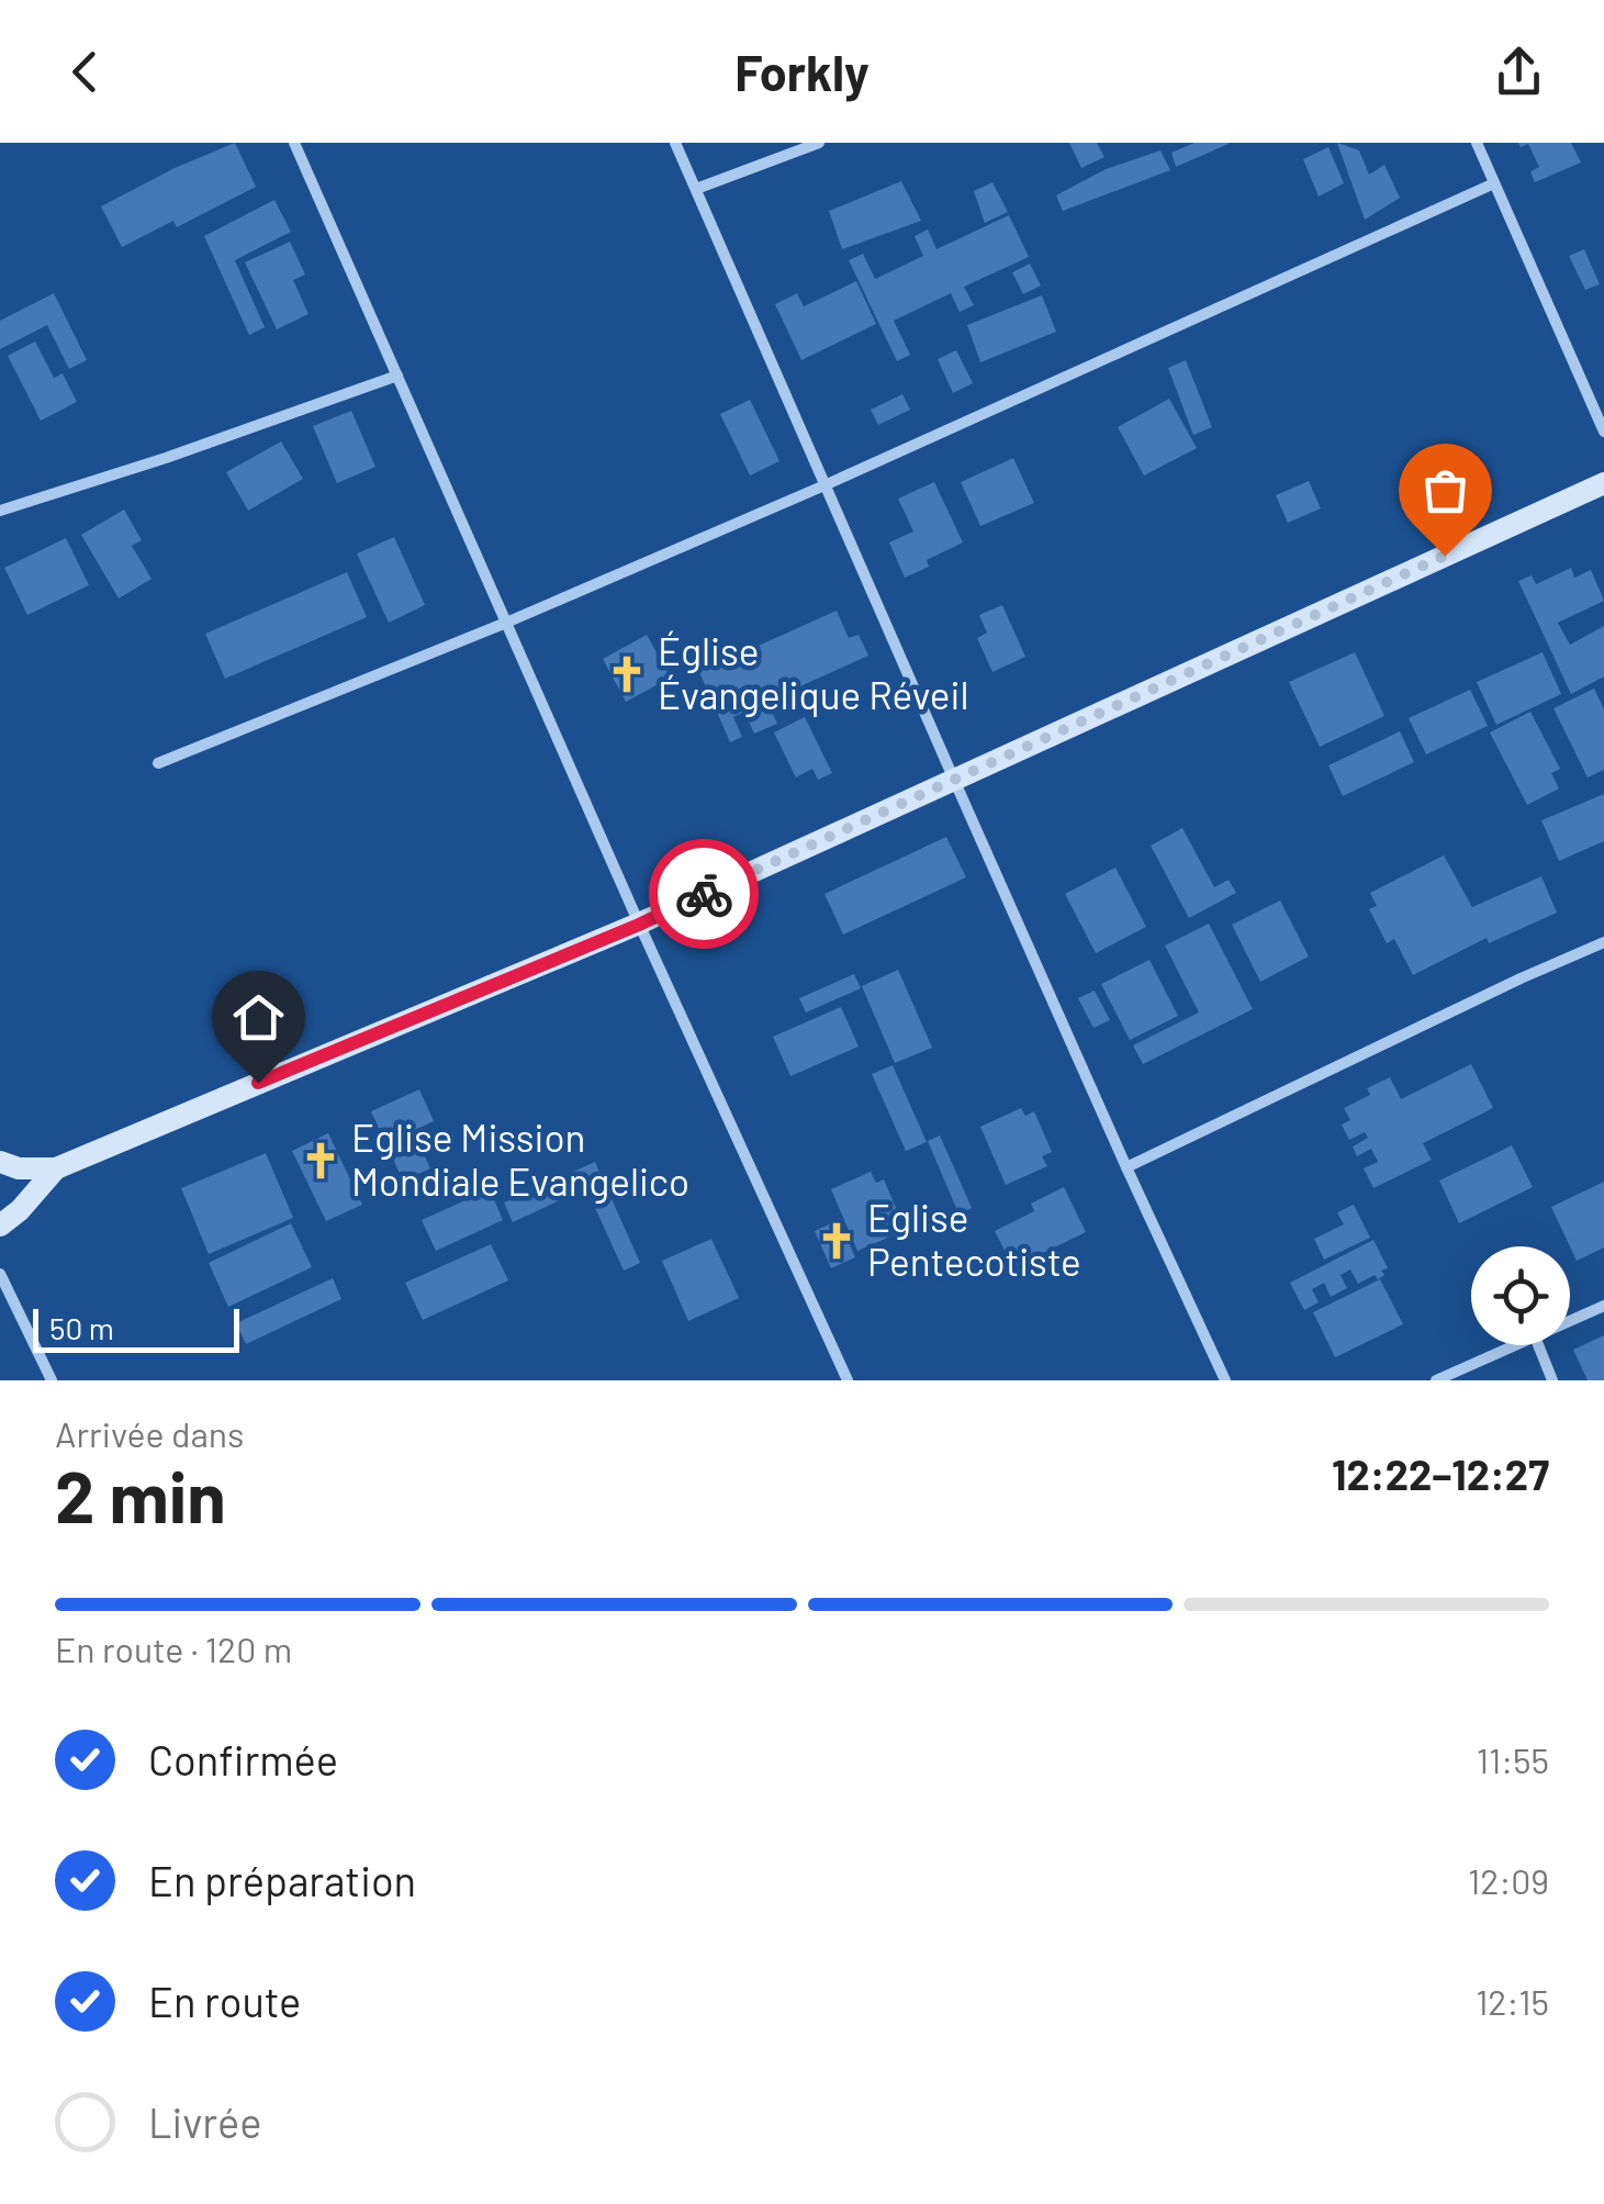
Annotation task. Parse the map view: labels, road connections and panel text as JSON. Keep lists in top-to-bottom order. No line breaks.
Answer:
{"places":{"church":["Église Évangelique Réveil","Eglise Mission Mondiale Evangelico","Eglise Pentecotiste"]},"scale_bar":"50 m","page":{"header":"Forkly","scale":"50 m","heading":["2 min","Arrivée dans","12:22–12:27"],"bar":"En route · 120 m","list":[["Confirmée","11:55"],["En préparation","12:09"],["En route","12:15"],"Livrée"]}}
